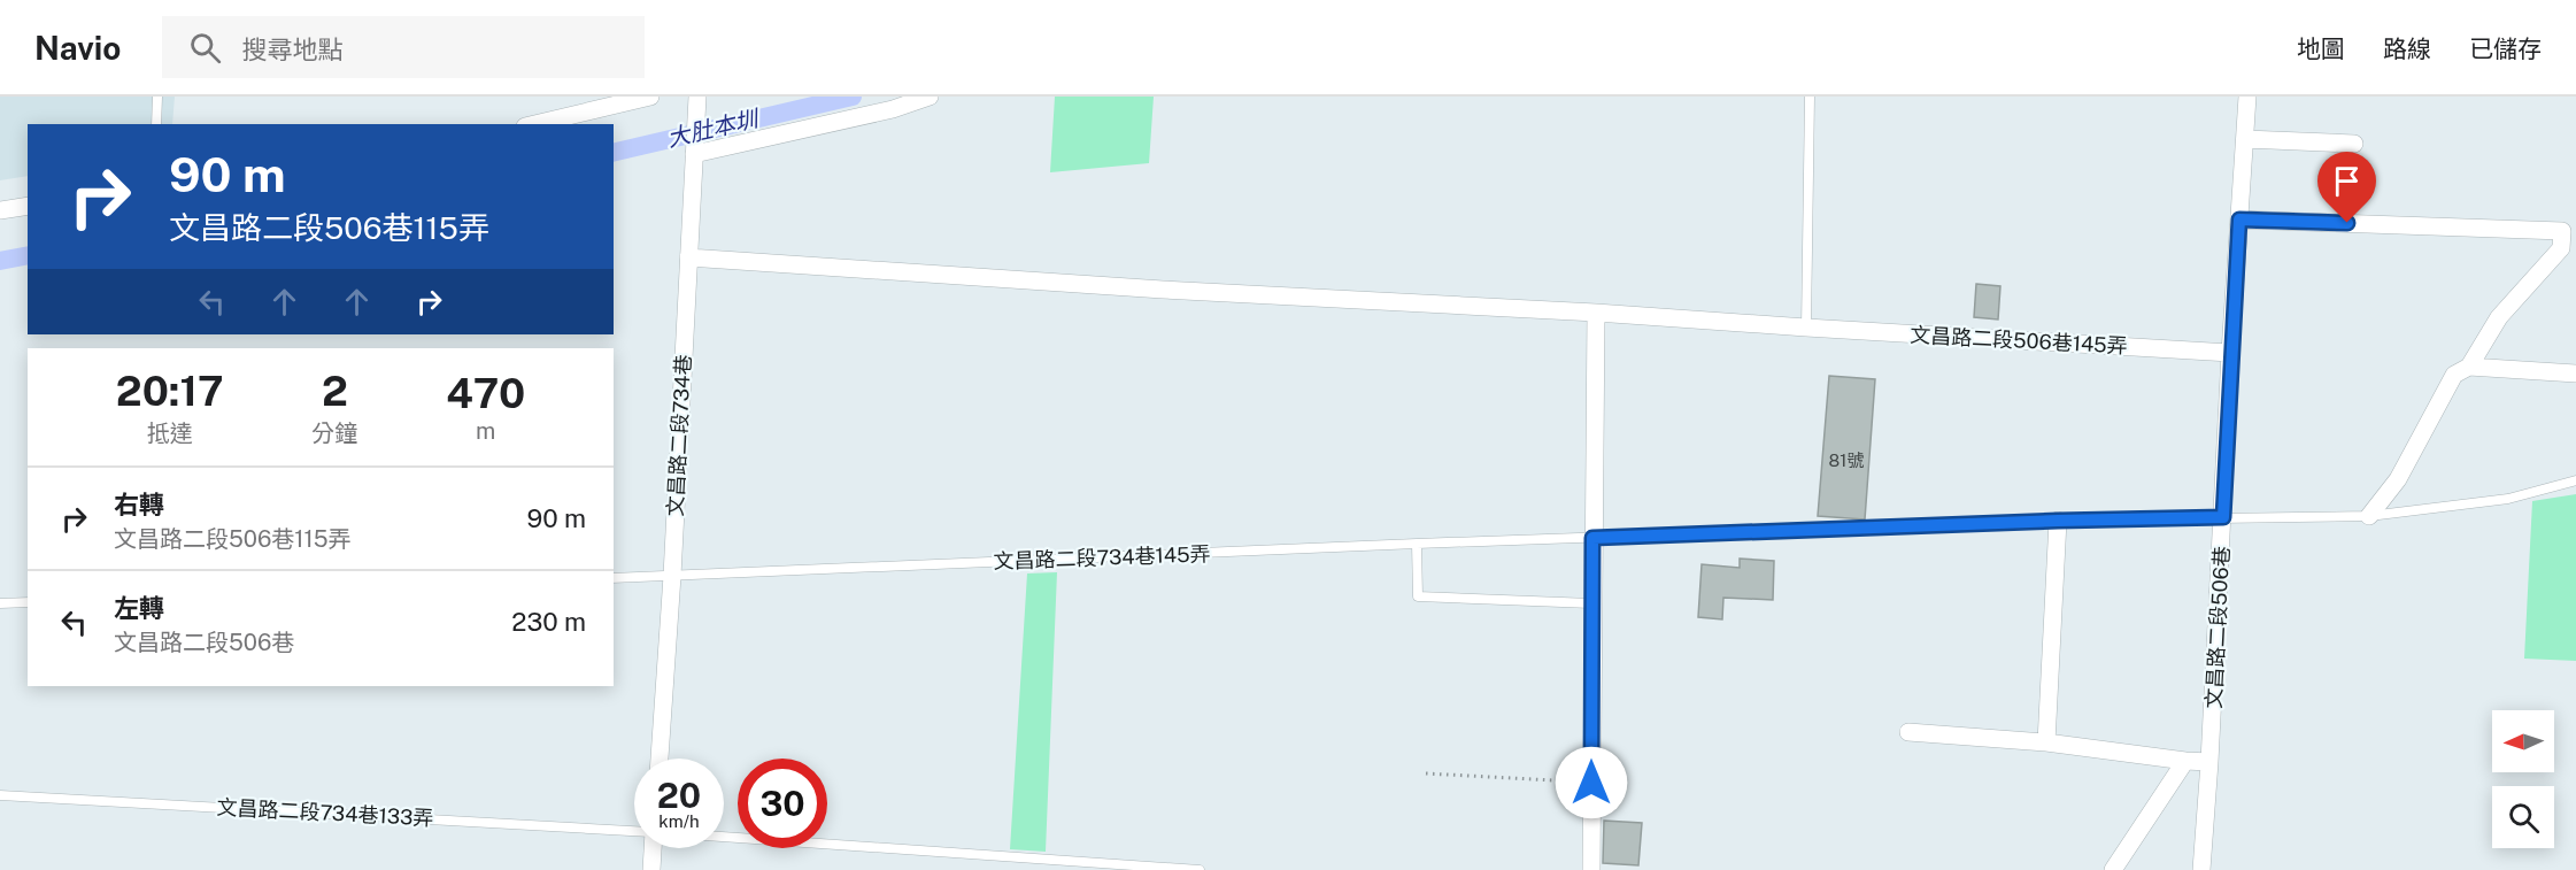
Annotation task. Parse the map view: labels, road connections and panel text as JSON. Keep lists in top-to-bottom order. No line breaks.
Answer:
{"streets":{"street":["文昌路二段506巷145弄","文昌路二段734巷","文昌路二段506巷"],"lane":["文昌路二段734巷145弄","文昌路二段734巷133弄"]},"crossings":[["文昌路二段506巷145弄","文昌路二段734巷"],["文昌路二段506巷145弄","文昌路二段506巷"],["文昌路二段734巷","文昌路二段734巷145弄"],["文昌路二段734巷145弄","文昌路二段506巷"]],"water":["大肚本圳"],"house_numbers":["81號"],"north":"left","page":{"header":"Navio","search":"搜尋地點","nav":["地圖","路線","已儲存"],"turn":["90 m","文昌路二段506巷115弄"],"eta":["20:17","抵達","2","分鐘","470","m"],"list":[{"name":"右轉","note":"文昌路二段506巷115弄","value":"90 m"},{"name":"左轉","note":"文昌路二段506巷","value":"230 m"}],"speed":"20 km/h","limit":"30"}}
